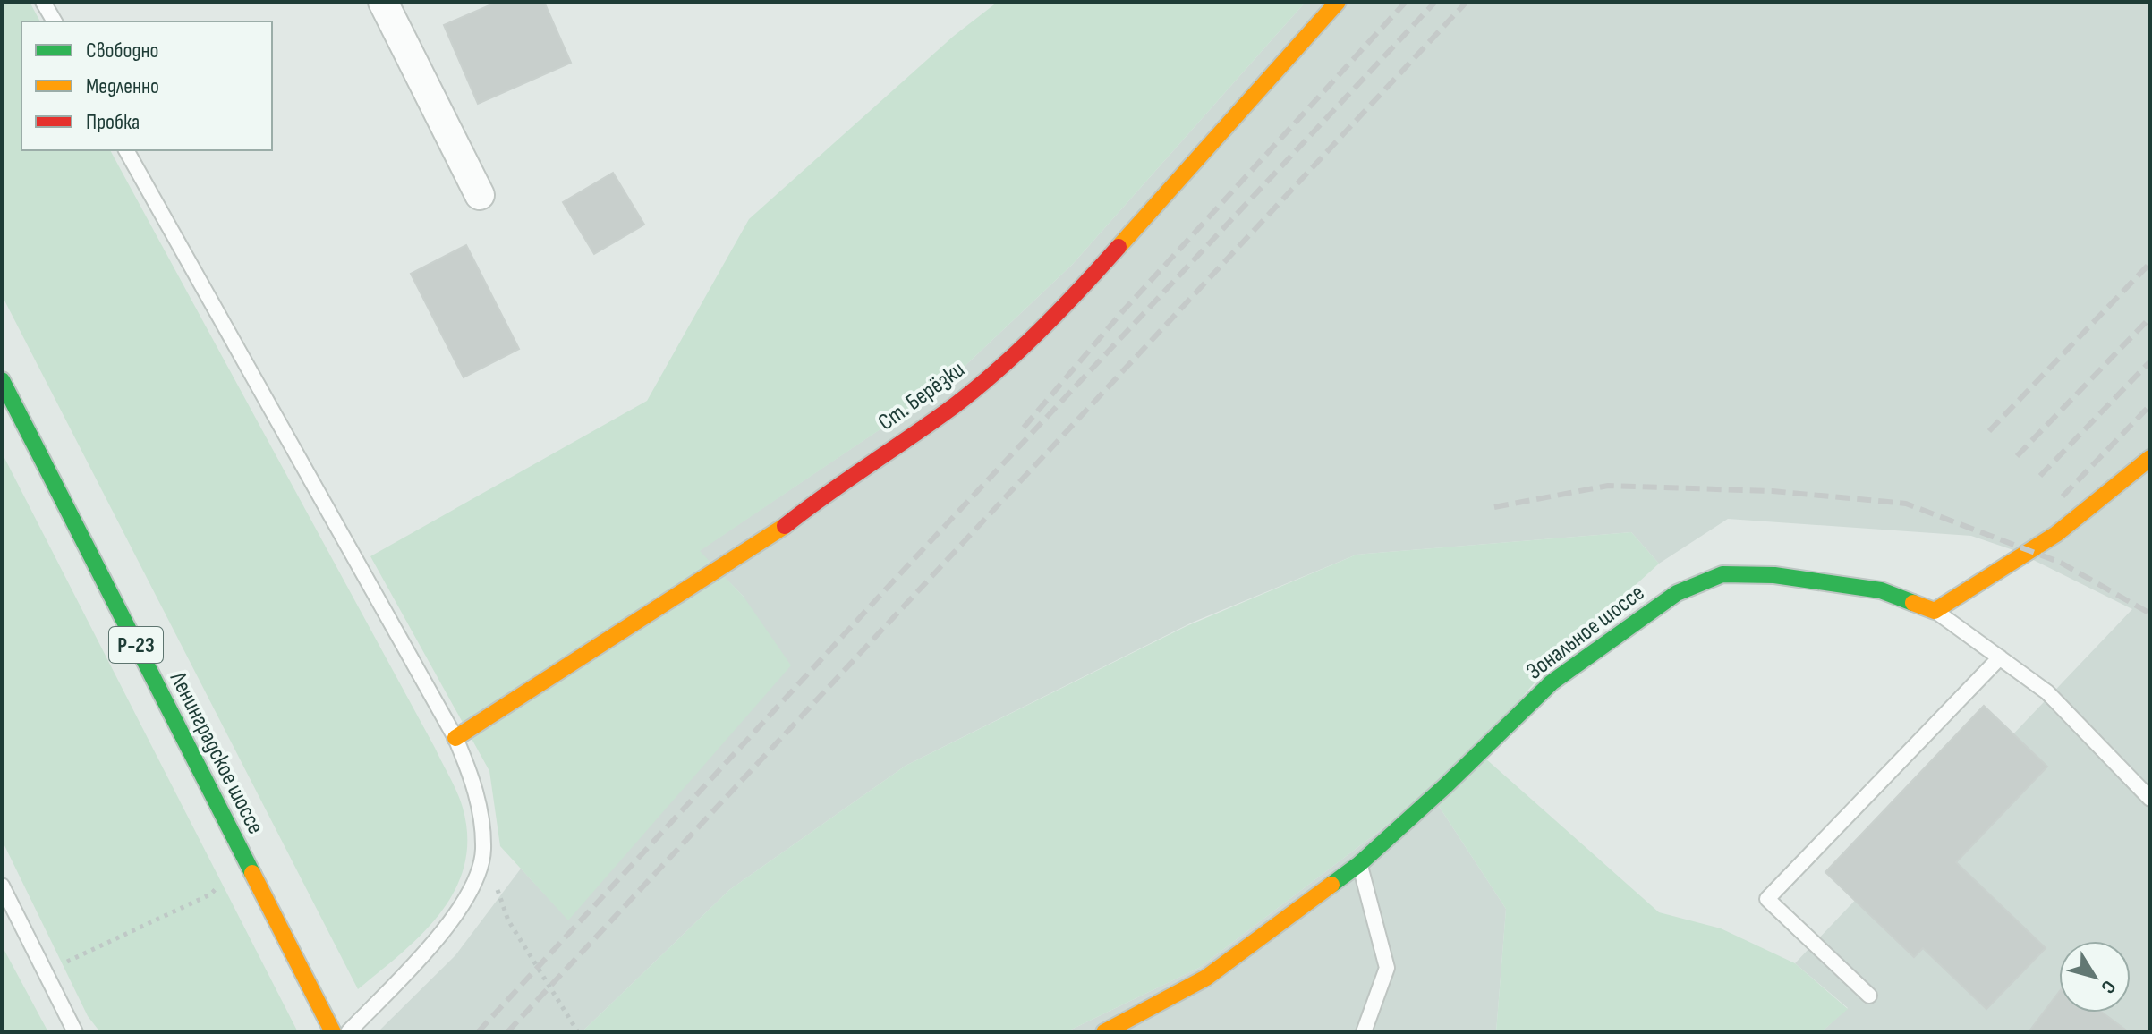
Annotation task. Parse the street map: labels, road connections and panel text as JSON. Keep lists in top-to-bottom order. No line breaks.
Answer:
{"streets":{"main road":["Ст. Берёзки","Зональное шоссе","Р-23","Ленинградское шоссе"]},"legend":["Свободно","Медленно","Пробка"],"north":"bottom right"}
